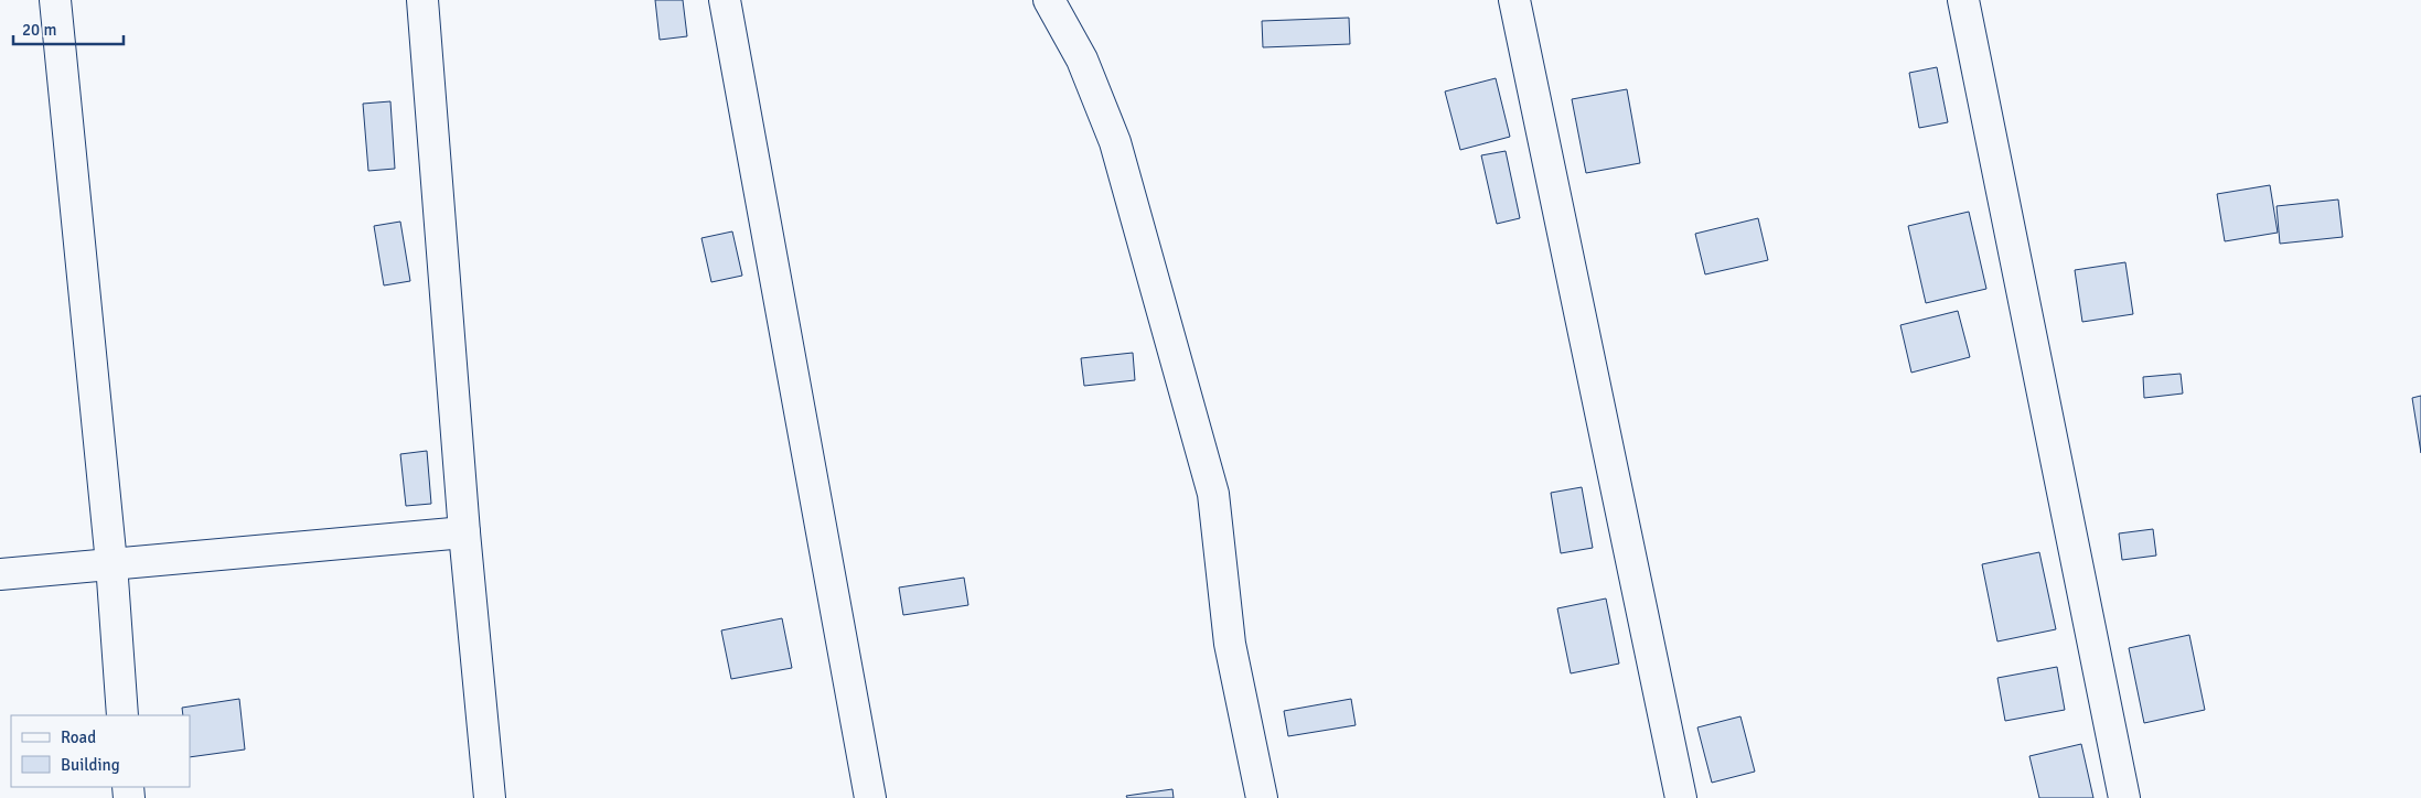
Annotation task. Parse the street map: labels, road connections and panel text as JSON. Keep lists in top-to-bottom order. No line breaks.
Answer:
{"legend":["Road","Building"],"scale_bar":"20 m"}
